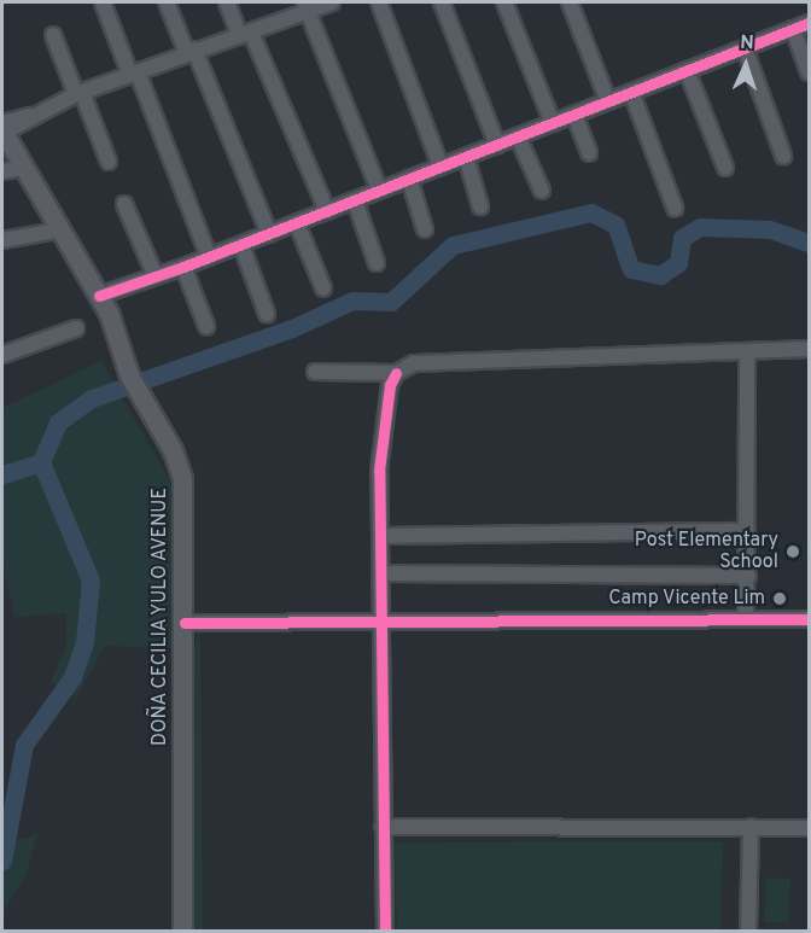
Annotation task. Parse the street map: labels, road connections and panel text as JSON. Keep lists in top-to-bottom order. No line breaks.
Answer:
{"streets":{"main road":["DOÑA CECILIA YULO AVENUE"]},"places":["Post Elementary School","Camp Vicente Lim"],"north":"top"}
